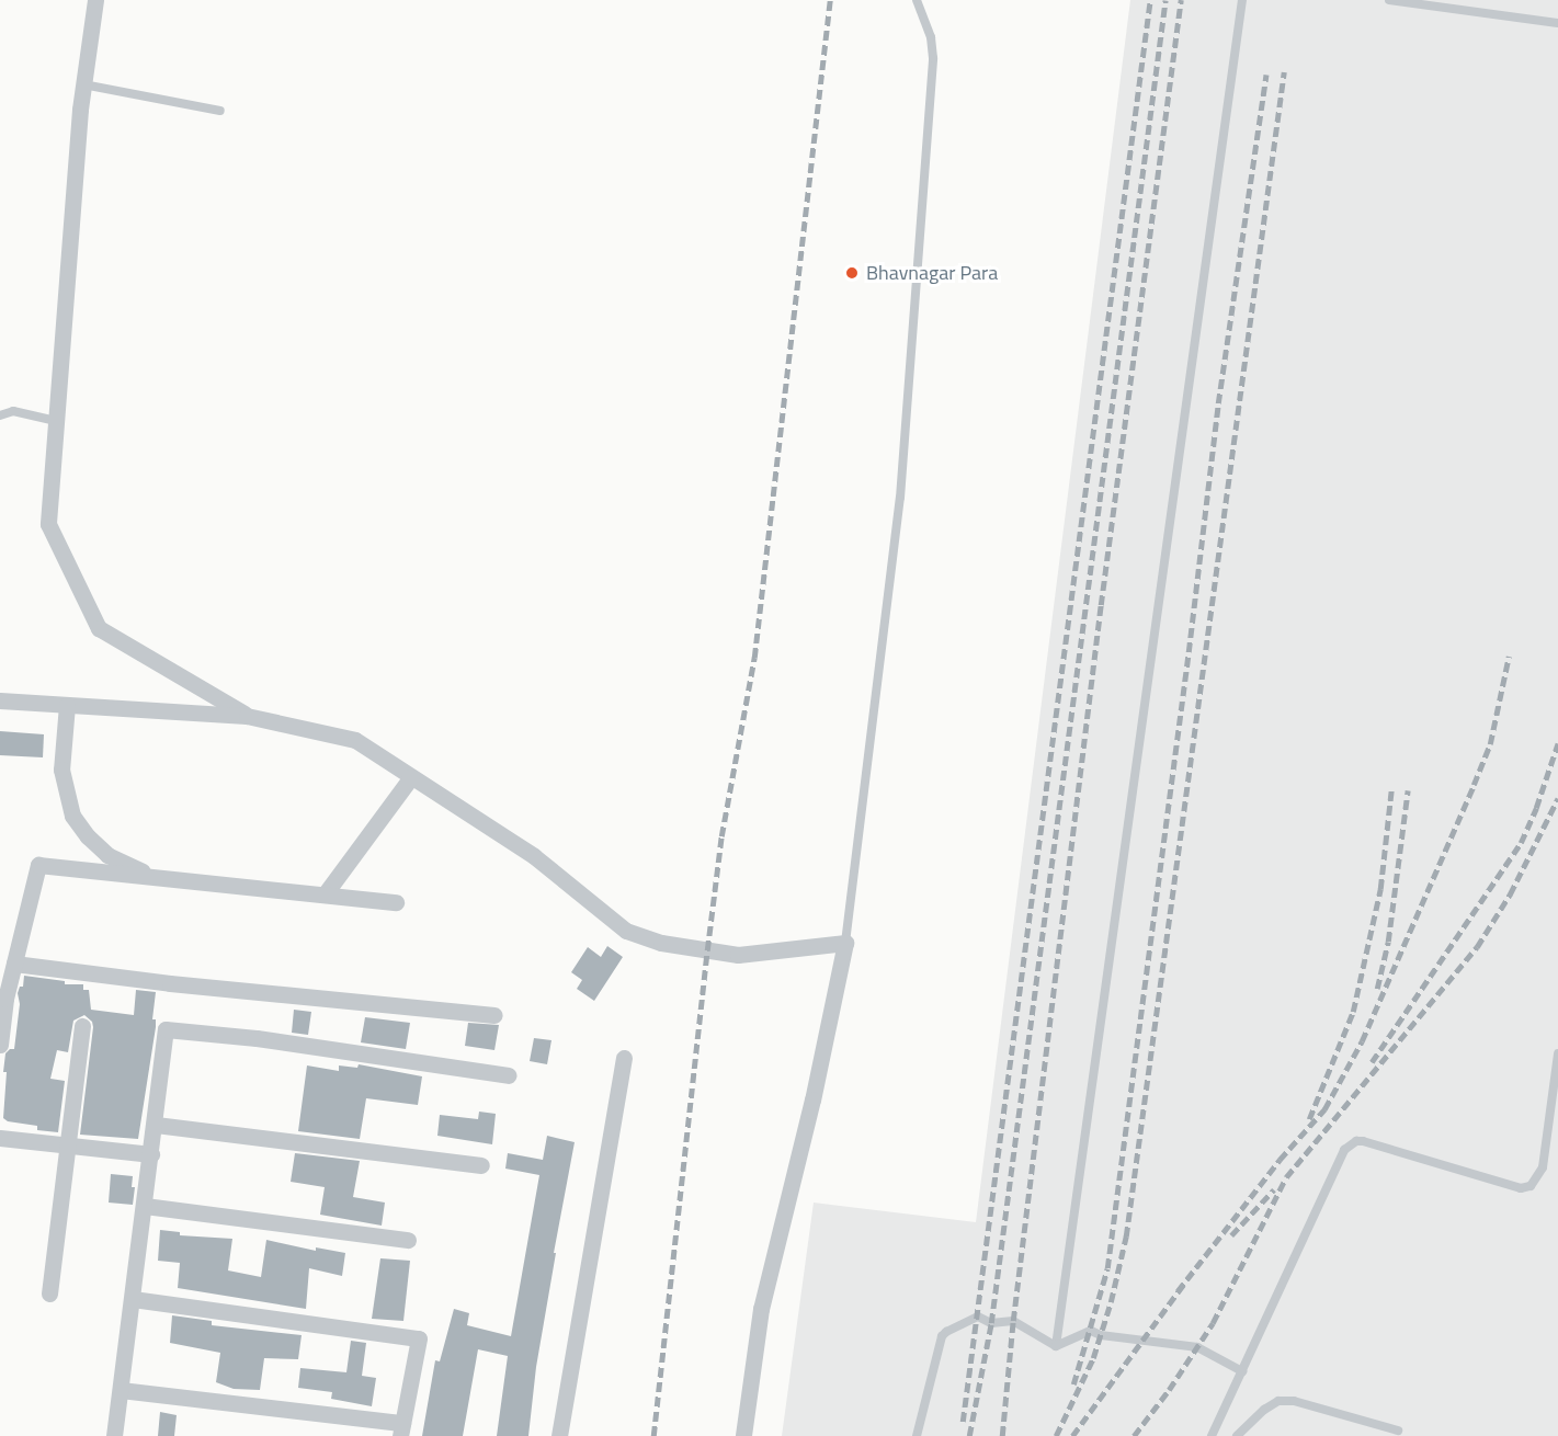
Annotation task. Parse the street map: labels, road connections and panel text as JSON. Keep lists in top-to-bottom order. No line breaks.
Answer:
{"places":["Bhavnagar Para"]}
